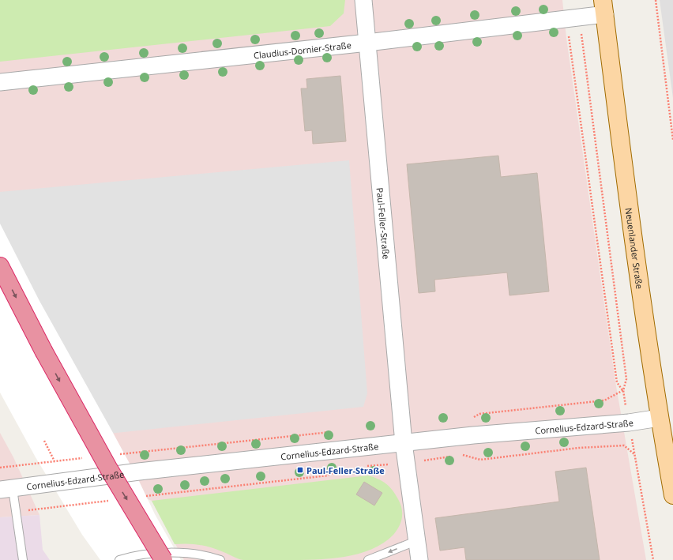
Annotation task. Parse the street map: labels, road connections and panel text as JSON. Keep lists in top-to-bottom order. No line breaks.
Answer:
{"streets":{"main road":["Neuenlander Straße"],"street":["Claudius-Dornier-Straße","Paul-Feller-Straße","Cornelius-Edzard-Straße"]},"crossings":[["Claudius-Dornier-Straße","Paul-Feller-Straße"],["Claudius-Dornier-Straße","Neuenlander Straße"],["Paul-Feller-Straße","Cornelius-Edzard-Straße"],["Neuenlander Straße","Cornelius-Edzard-Straße"]],"places":{"transit":["Paul-Feller-Straße"]}}
